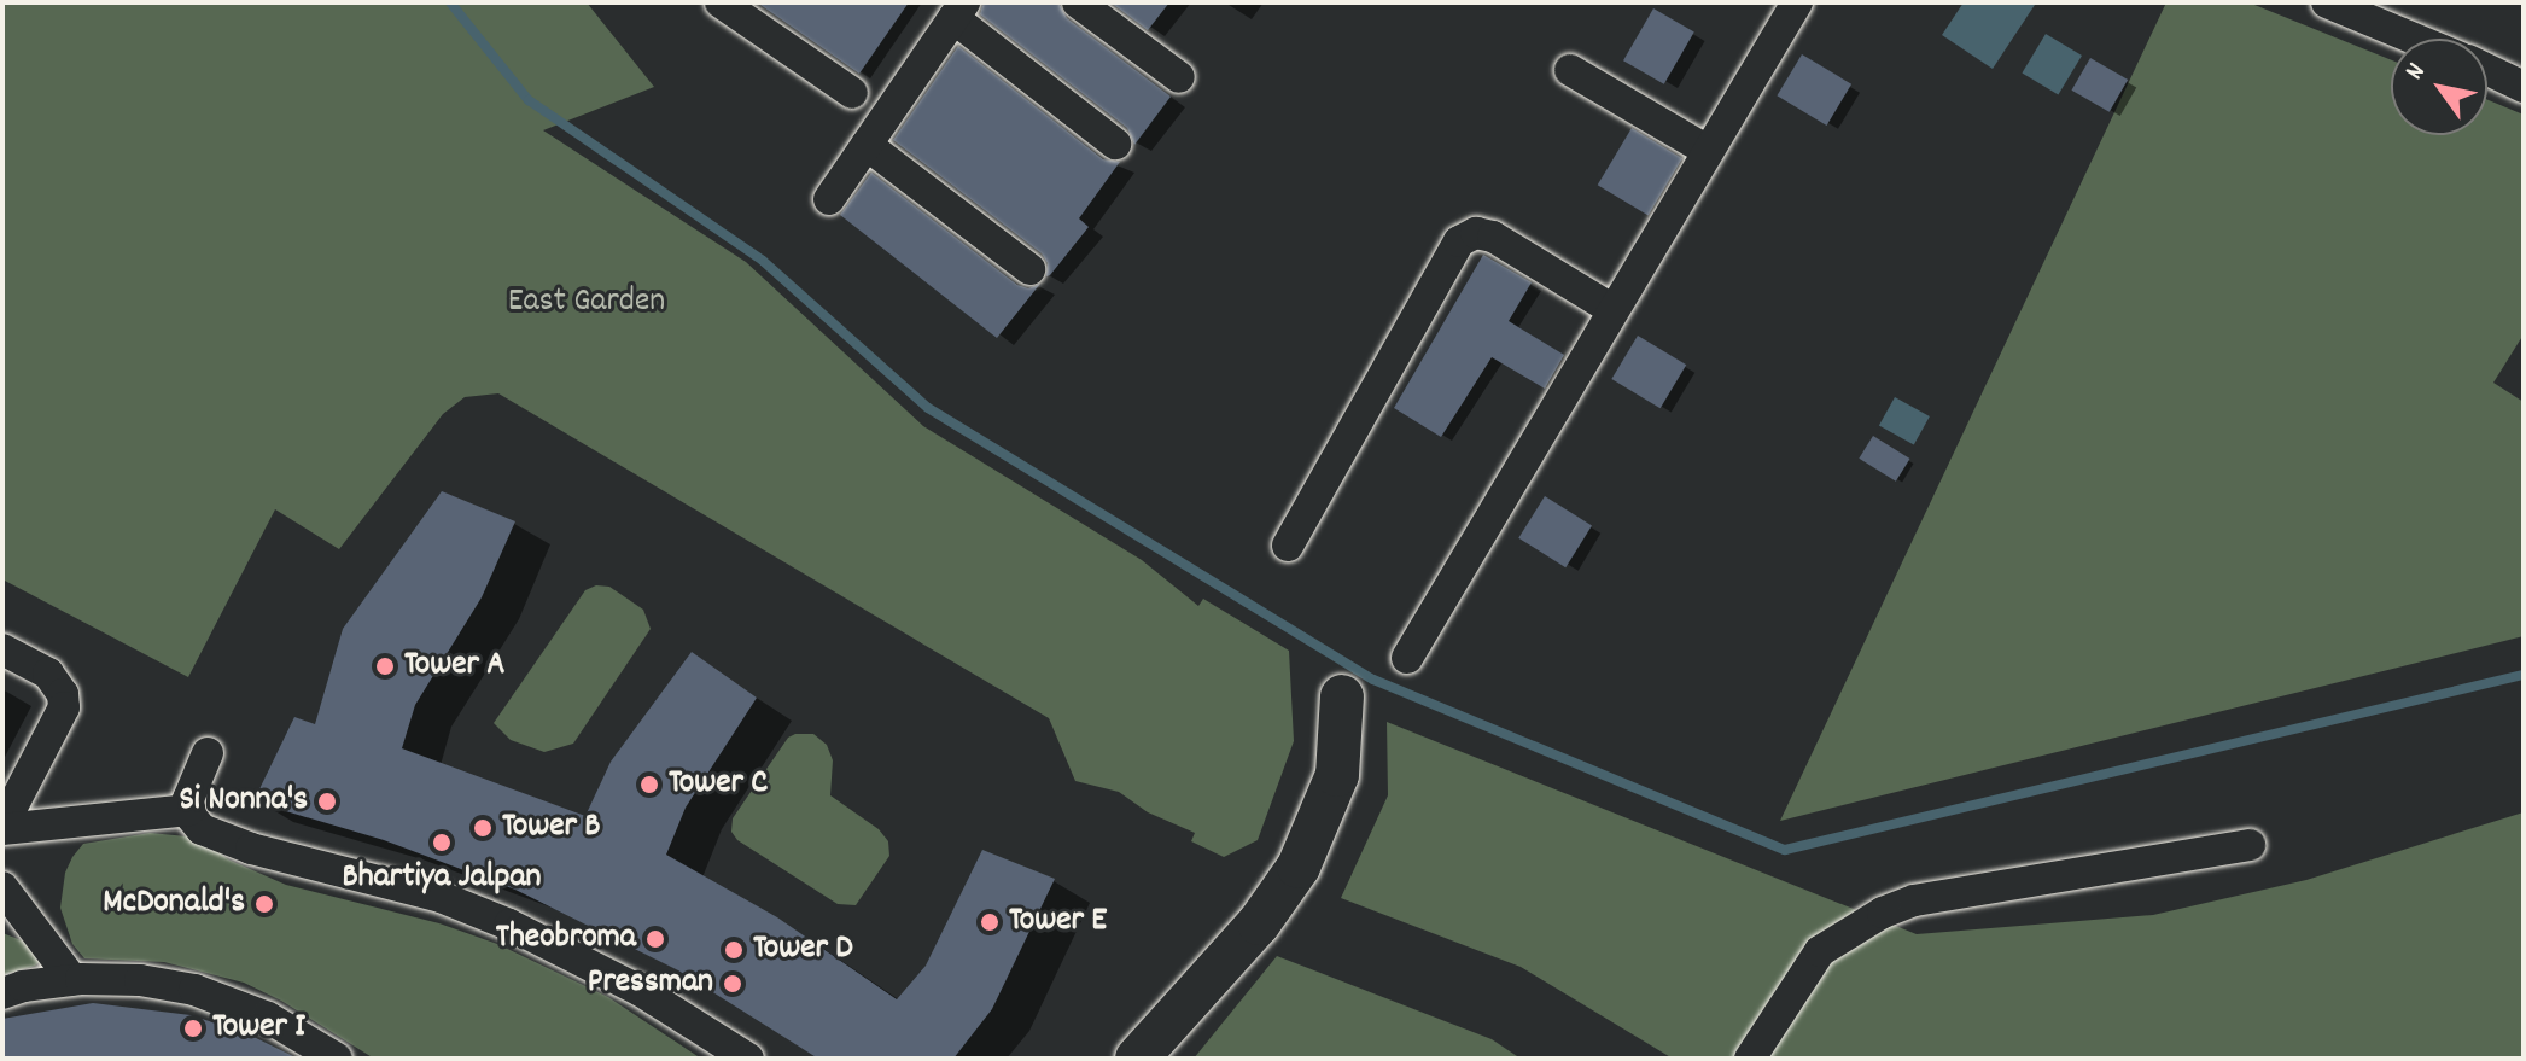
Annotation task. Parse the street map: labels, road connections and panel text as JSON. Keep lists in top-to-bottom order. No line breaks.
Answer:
{"parks":["East Garden"],"places":["Tower A","Tower C","Si Nonna's","Tower B","Bhartiya Jalpan","McDonald's","Tower E","Theobroma","Tower D","Pressman","Tower I"],"north":"top left"}
